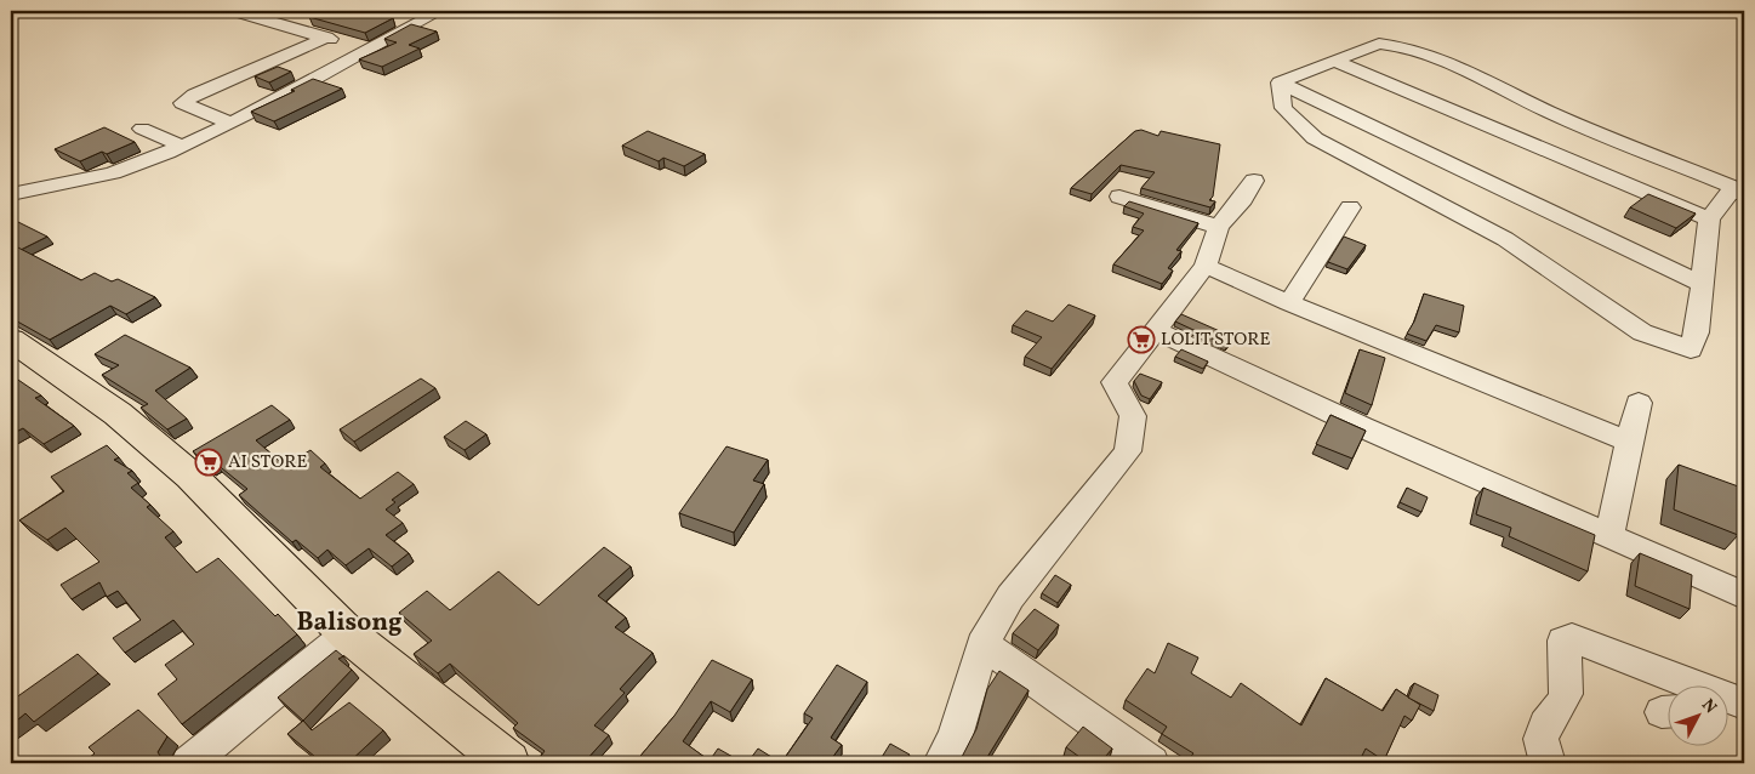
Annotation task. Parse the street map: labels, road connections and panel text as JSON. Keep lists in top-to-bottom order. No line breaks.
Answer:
{"districts":["Balisong"],"places":{"supermarket":["LOLIT STORE","AI STORE"]},"north":"top right"}
